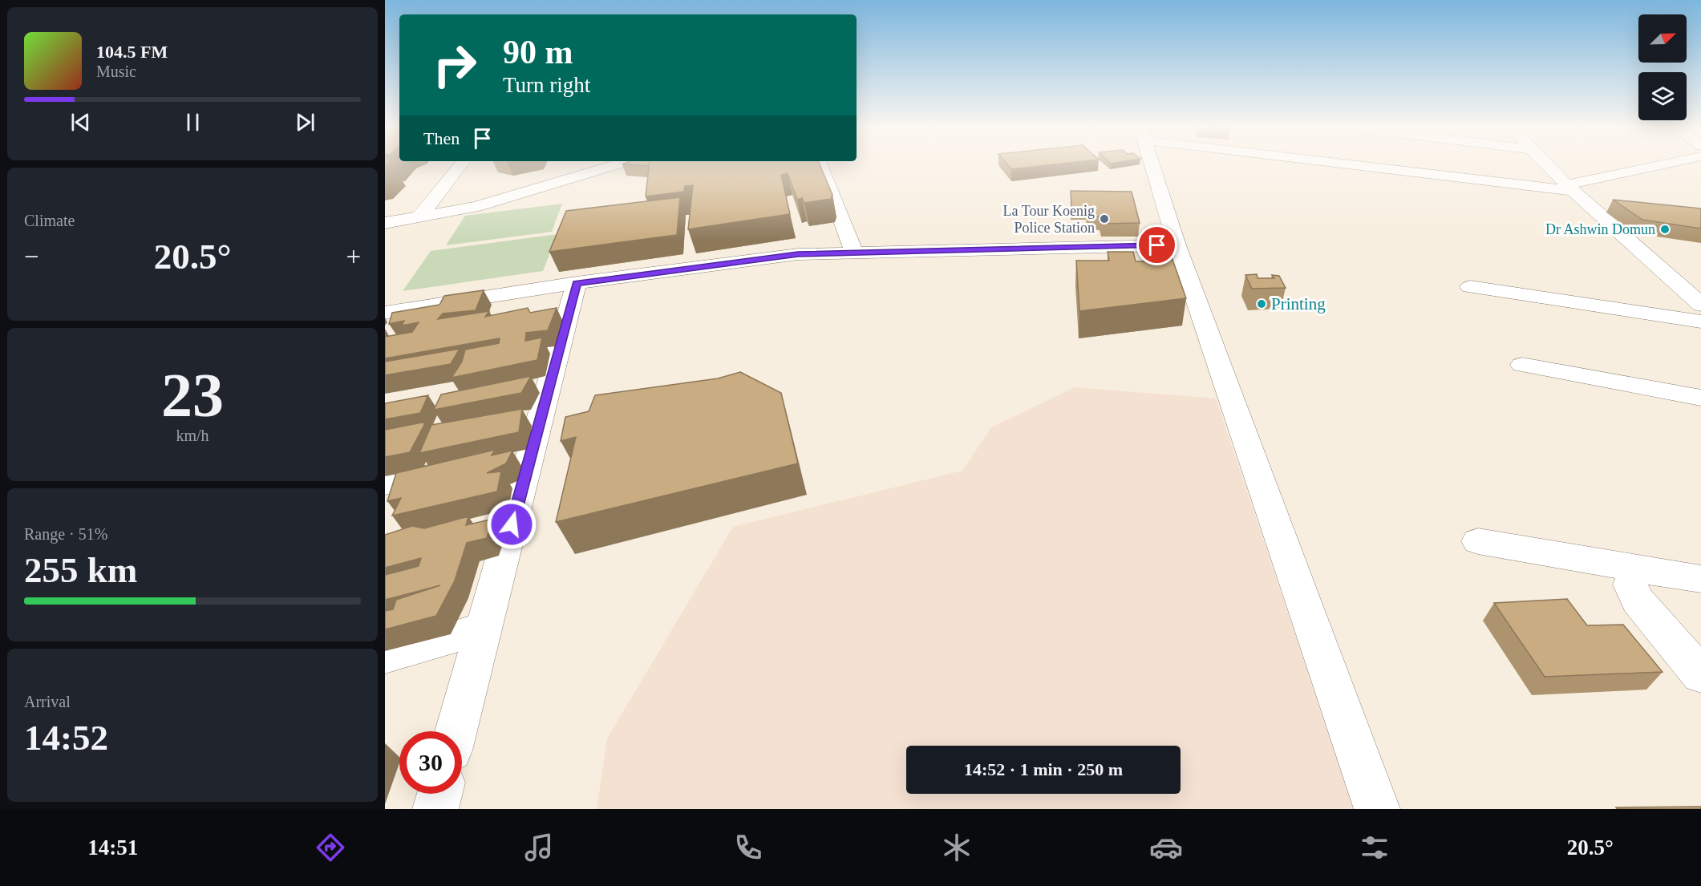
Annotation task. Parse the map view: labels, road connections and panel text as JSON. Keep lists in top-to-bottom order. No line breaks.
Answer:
{"places":["La Tour Koenig Police Station","Dr Ashwin Domun","Printing"],"north":"top right","page":{"turn":["90 m","Turn right"],"song":["104.5 FM","Music"],"then":"Then","tile":["Climate",["23","km/h"],["Range · 51%","255 km"],["Arrival","14:52"]],"heat":["−","20.5°","+"],"limit":"30","trip":"14:52 · 1 min · 250 m","tabs":["14:51","20.5°"]}}
